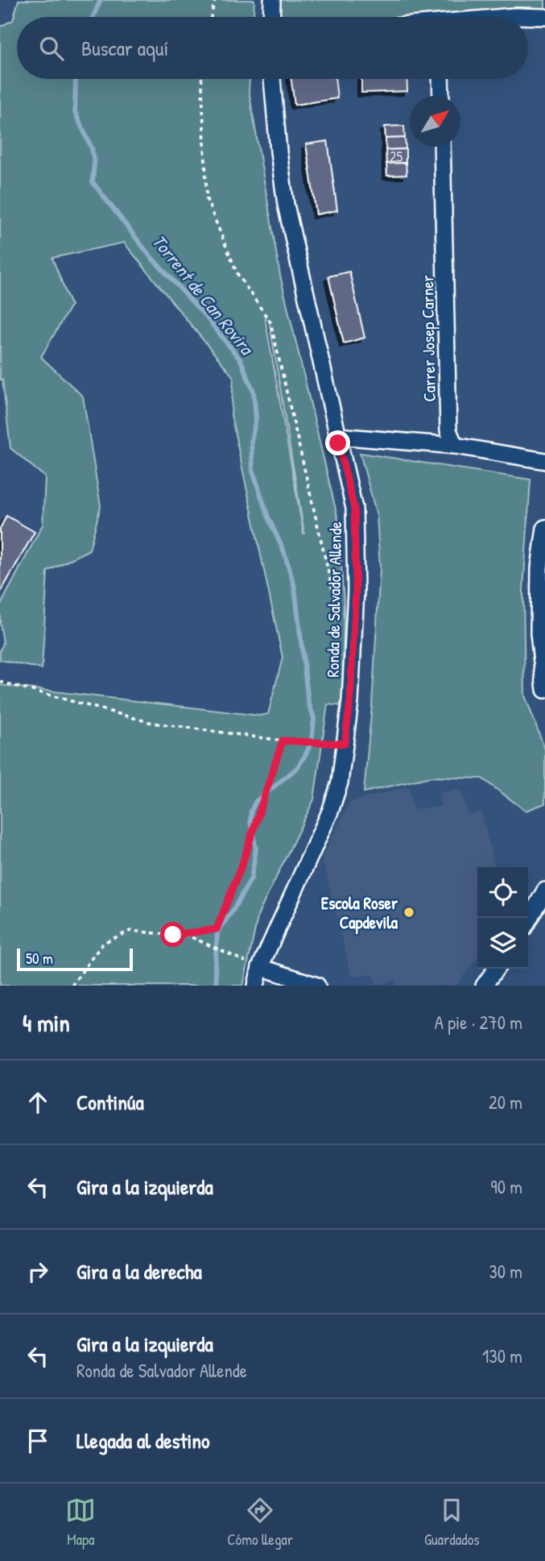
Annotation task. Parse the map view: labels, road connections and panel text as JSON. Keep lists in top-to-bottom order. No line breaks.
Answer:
{"streets":{"street":["Carrer Josep Carner","Ronda de Salvador Allende"]},"water":["Torrent de Can Rovira"],"places":["Escola Roser Capdevila"],"house_numbers":["25"],"scale_bar":"50 m","north":"top right","page":{"search":"Buscar aquí","scale":"50 m","heading":["4 min","A pie · 270 m"],"list":[["Continúa","20 m"],["Gira a la izquierda","90 m"],["Gira a la derecha","30 m"],["Gira a la izquierda","Ronda de Salvador Allende","130 m"],"Llegada al destino"],"nav":["Mapa","Cómo llegar","Guardados"]}}
